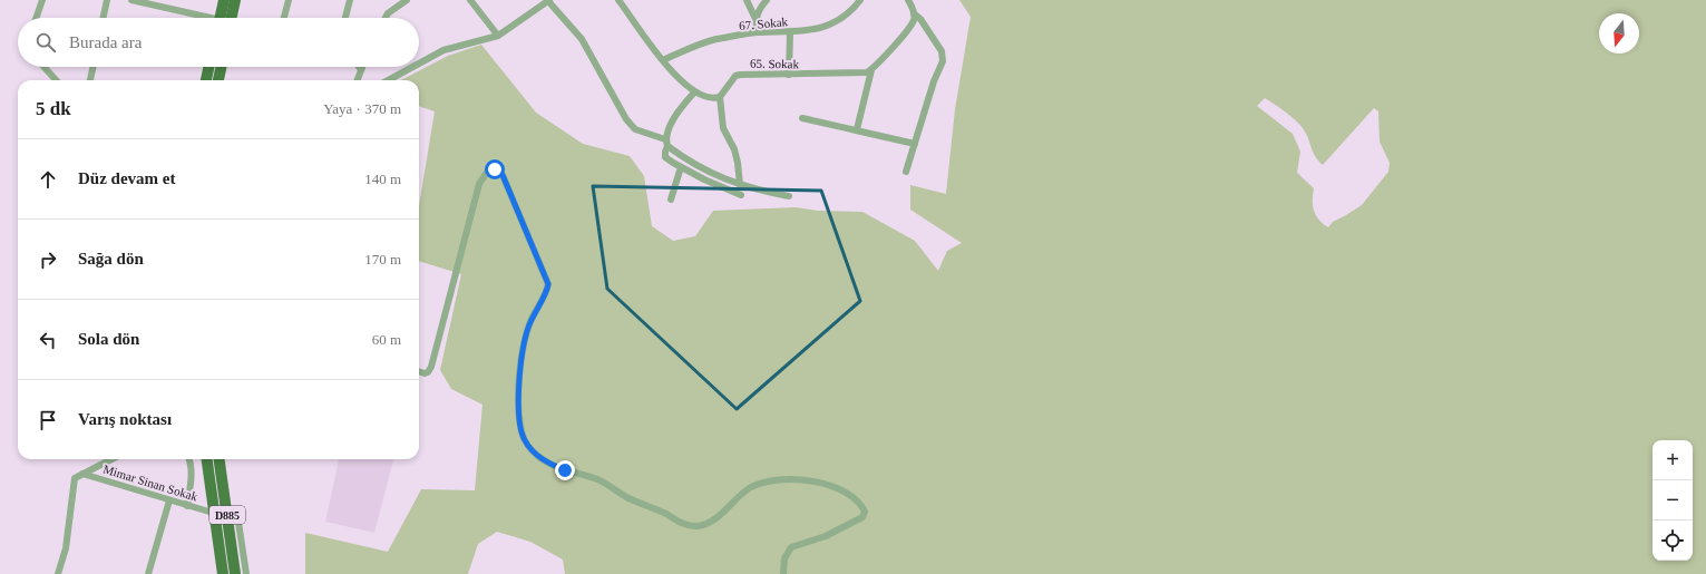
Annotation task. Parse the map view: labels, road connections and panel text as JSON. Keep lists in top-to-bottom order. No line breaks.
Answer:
{"streets":{"main road":["D885"],"street":["67. Sokak","65. Sokak","Mimar Sinan Sokak"]},"crossings":[["Mimar Sinan Sokak","D885"]],"north":"bottom","page":{"search":"Burada ara","heading":["5 dk","Yaya · 370 m"],"list":[["Düz devam et","140 m"],["Sağa dön","170 m"],["Sola dön","60 m"],"Varış noktası"],"map_buttons":["+","−"]}}
